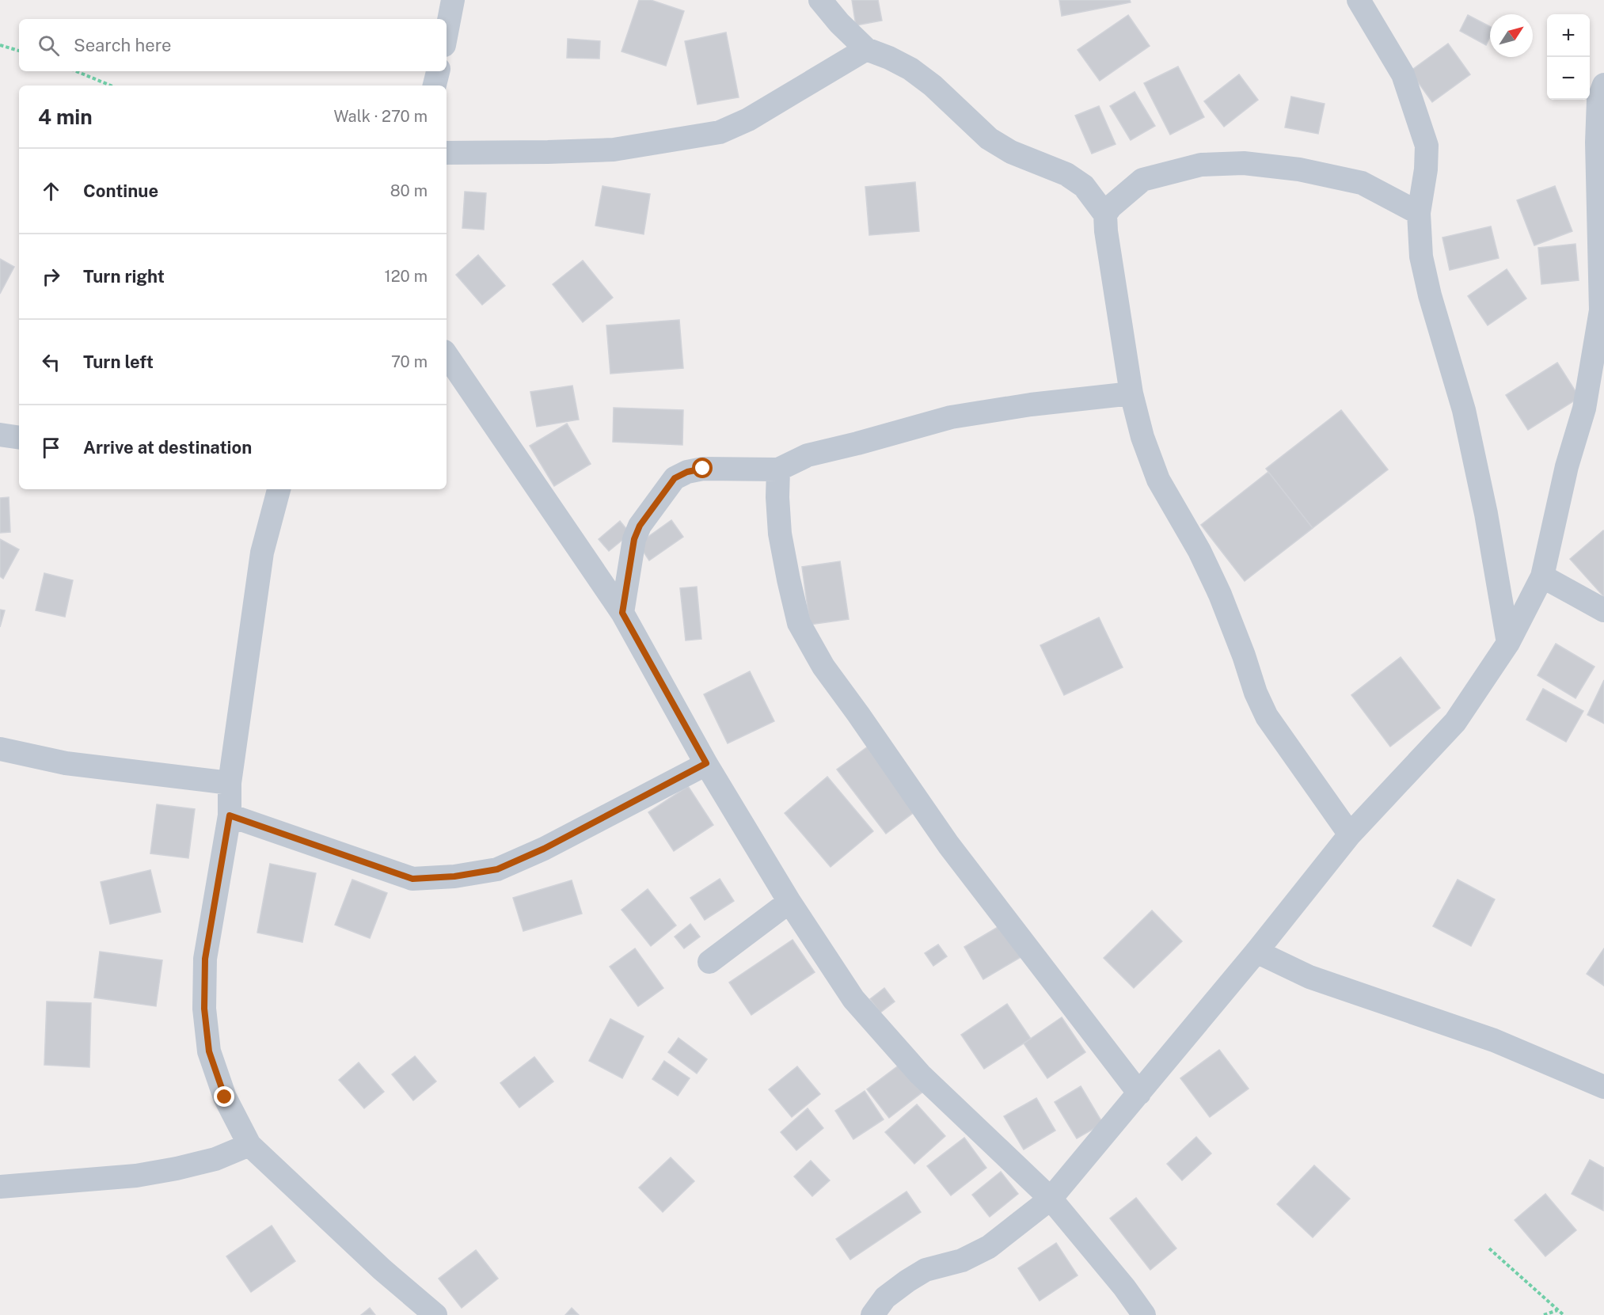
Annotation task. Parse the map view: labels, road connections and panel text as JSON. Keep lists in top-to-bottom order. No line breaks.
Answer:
{"north":"top right","page":{"map_buttons":["+","−"],"search":"Search here","heading":["4 min","Walk · 270 m"],"list":[["Continue","80 m"],["Turn right","120 m"],["Turn left","70 m"],"Arrive at destination"]}}
